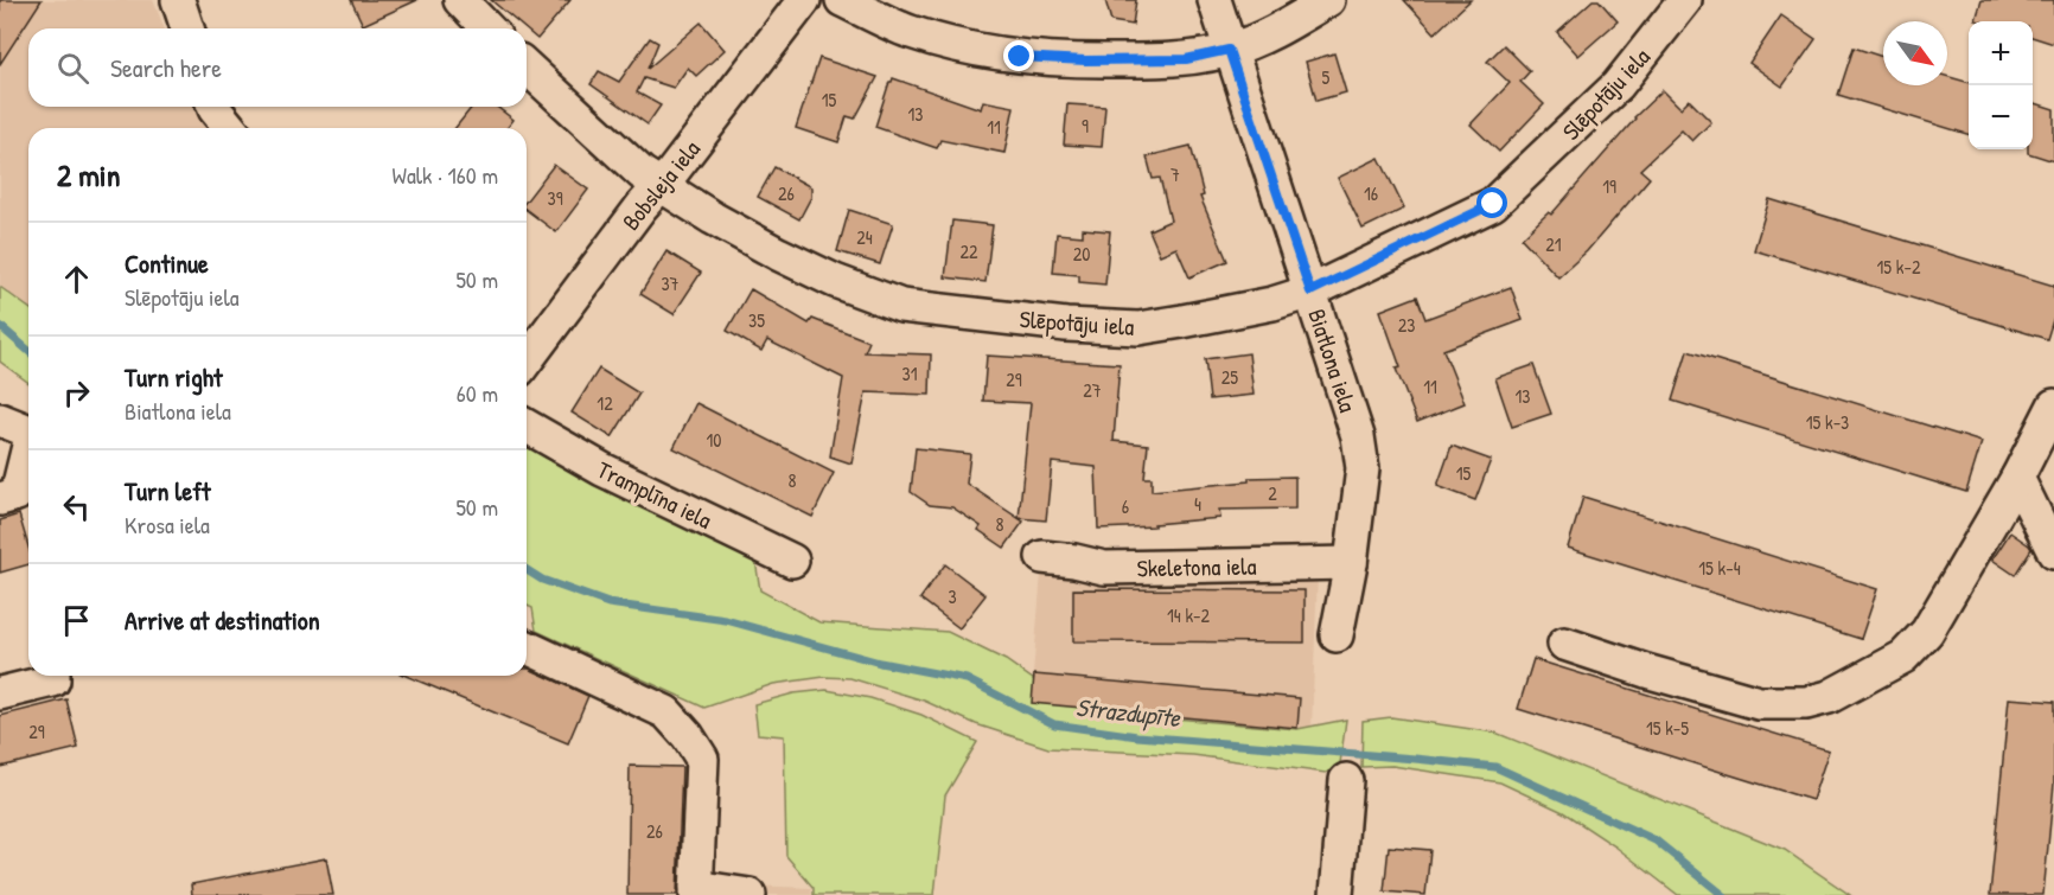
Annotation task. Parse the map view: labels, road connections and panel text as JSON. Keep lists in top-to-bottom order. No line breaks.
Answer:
{"streets":{"street":["Slēpotāju iela","Bobsleja iela","Biatlona iela","Tramplīna iela","Skeletona iela"]},"crossings":[["Slēpotāju iela","Bobsleja iela"],["Slēpotāju iela","Biatlona iela"],["Biatlona iela","Skeletona iela"]],"water":["Strazdupīte"],"house_numbers":["5","15","13","9","11","7","19","26","16","39","24","21","22","20","15 k-2","37","35","23","31","25","29","11","27","13","12","15 k-3","10","15","8","2","4","6","8","15 k-4","3","14 k-2","15 k-5","29","26"],"north":"bottom right","page":{"map_buttons":["+","−"],"search":"Search here","heading":["2 min","Walk · 160 m"],"list":[["Continue","Slēpotāju iela","50 m"],["Turn right","Biatlona iela","60 m"],["Turn left","Krosa iela","50 m"],"Arrive at destination"]}}
